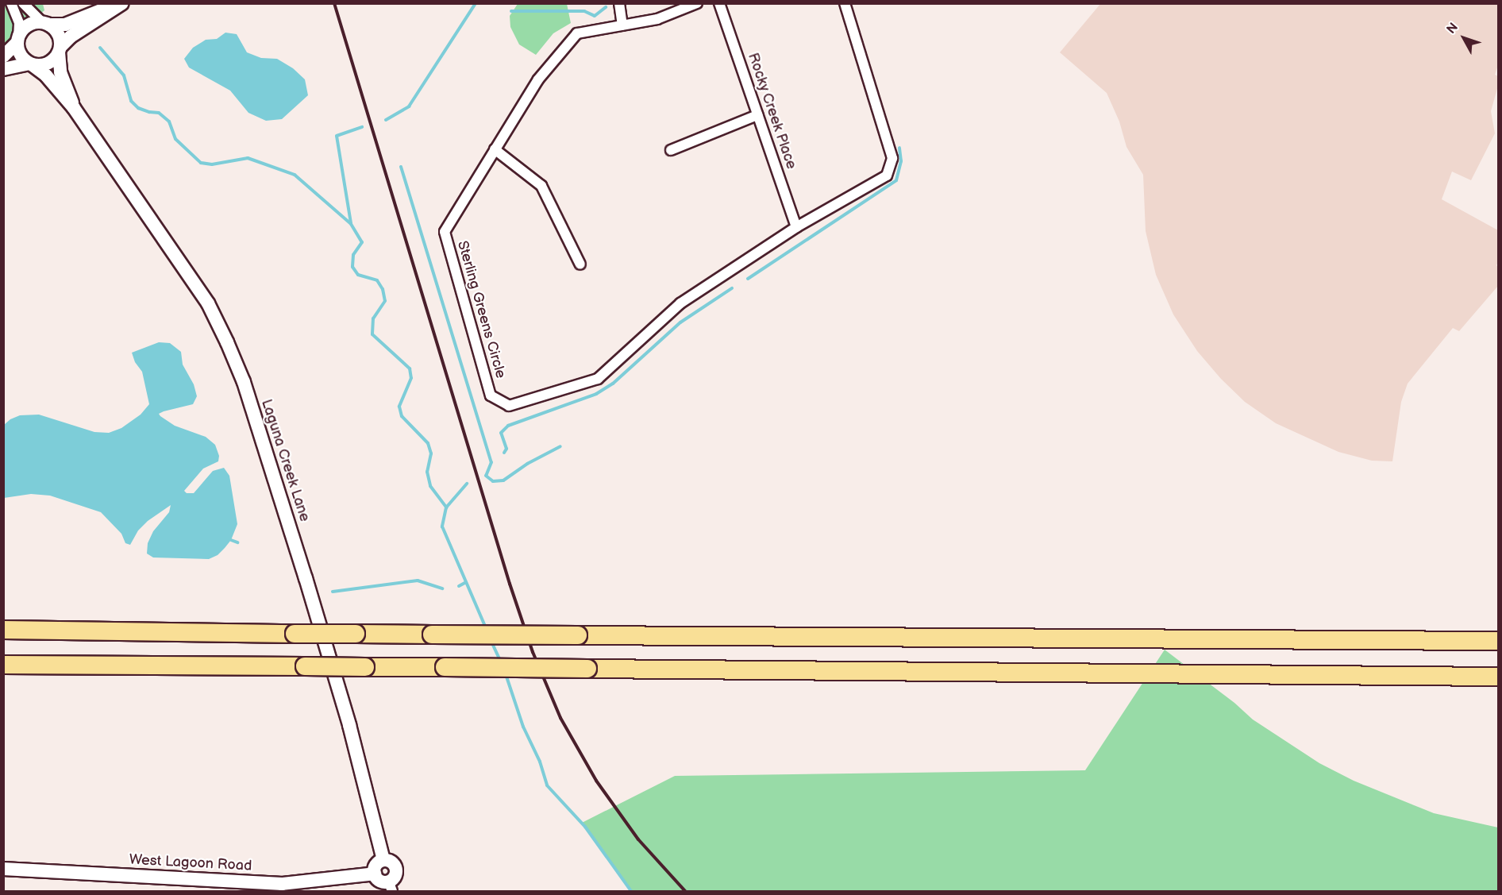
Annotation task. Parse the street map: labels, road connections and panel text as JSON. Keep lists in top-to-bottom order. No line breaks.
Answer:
{"streets":{"street":["Rocky Creek Place","Sterling Greens Circle","Laguna Creek Lane","West Lagoon Road"]},"crossings":[["Rocky Creek Place","Sterling Greens Circle"],["Laguna Creek Lane","West Lagoon Road"]],"north":"top left"}
